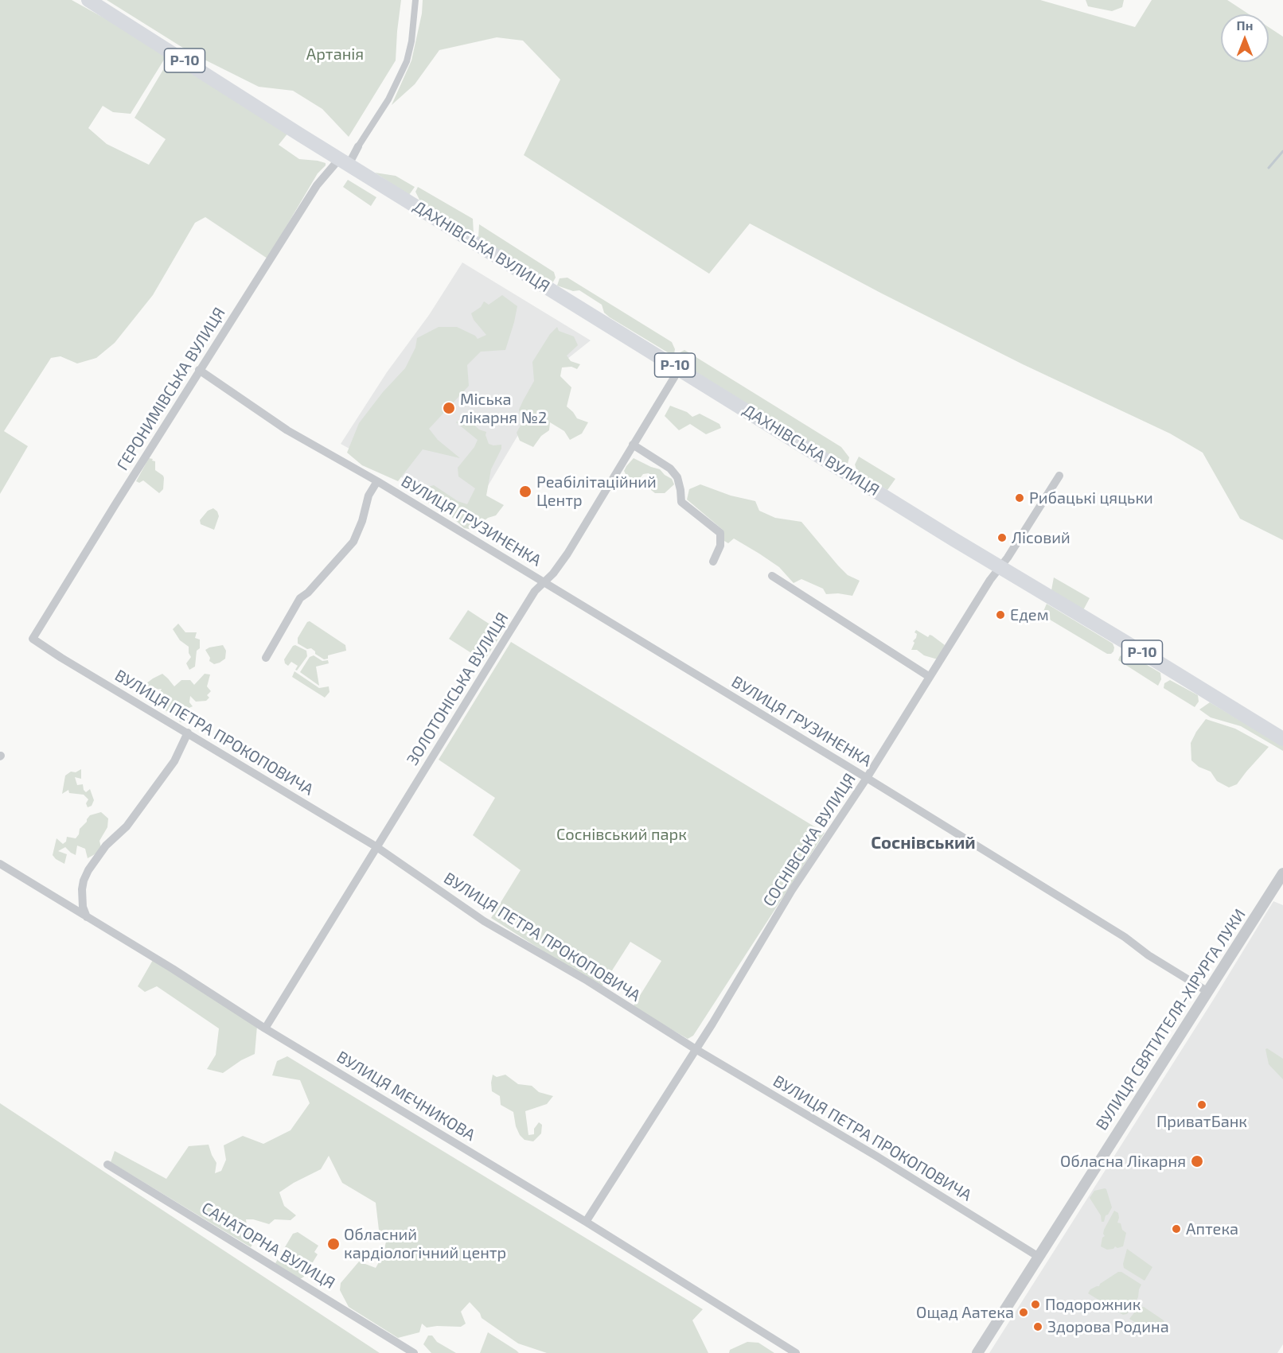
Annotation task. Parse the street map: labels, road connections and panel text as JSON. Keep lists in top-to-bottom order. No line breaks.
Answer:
{"streets":{"main road":["Р-10","ДАХНІВСЬКА ВУЛИЦЯ"],"street":["ГЕРОНИМІВСЬКА ВУЛИЦЯ","ВУЛИЦЯ ГРУЗИНЕНКА","ЗОЛОТОНІСЬКА ВУЛИЦЯ","ВУЛИЦЯ ПЕТРА ПРОКОПОВИЧА","СОСНІВСЬКА ВУЛИЦЯ","ВУЛИЦЯ СВЯТИТЕЛЯ-ХІРУРГА ЛУКИ","ВУЛИЦЯ МЕЧНИКОВА","САНАТОРНА ВУЛИЦЯ"]},"crossings":[["Р-10","ДАХНІВСЬКА ВУЛИЦЯ"],["Р-10","ГЕРОНИМІВСЬКА ВУЛИЦЯ"],["ДАХНІВСЬКА ВУЛИЦЯ","ГЕРОНИМІВСЬКА ВУЛИЦЯ"],["ДАХНІВСЬКА ВУЛИЦЯ","ЗОЛОТОНІСЬКА ВУЛИЦЯ"],["ДАХНІВСЬКА ВУЛИЦЯ","СОСНІВСЬКА ВУЛИЦЯ"],["ГЕРОНИМІВСЬКА ВУЛИЦЯ","ВУЛИЦЯ ГРУЗИНЕНКА"],["ГЕРОНИМІВСЬКА ВУЛИЦЯ","ВУЛИЦЯ ПЕТРА ПРОКОПОВИЧА"],["ВУЛИЦЯ ГРУЗИНЕНКА","ЗОЛОТОНІСЬКА ВУЛИЦЯ"],["ВУЛИЦЯ ГРУЗИНЕНКА","СОСНІВСЬКА ВУЛИЦЯ"],["ВУЛИЦЯ ГРУЗИНЕНКА","ВУЛИЦЯ СВЯТИТЕЛЯ-ХІРУРГА ЛУКИ"],["ЗОЛОТОНІСЬКА ВУЛИЦЯ","ВУЛИЦЯ ПЕТРА ПРОКОПОВИЧА"],["ЗОЛОТОНІСЬКА ВУЛИЦЯ","ВУЛИЦЯ МЕЧНИКОВА"],["ВУЛИЦЯ ПЕТРА ПРОКОПОВИЧА","СОСНІВСЬКА ВУЛИЦЯ"],["ВУЛИЦЯ ПЕТРА ПРОКОПОВИЧА","ВУЛИЦЯ СВЯТИТЕЛЯ-ХІРУРГА ЛУКИ"],["СОСНІВСЬКА ВУЛИЦЯ","ВУЛИЦЯ МЕЧНИКОВА"]],"districts":["Соснівський"],"parks":["Артанія","Соснівський парк"],"places":["Міська лікарня №2","Реабілітаційний Центр","Рибацькі цяцьки","Лісовий","Едем","ПриватБанк","Обласна Лікарня","Аптека","Обласний кардіологічний центр","Подорожник","Ощад Аатека","Здорова Родина"],"north":"top"}
